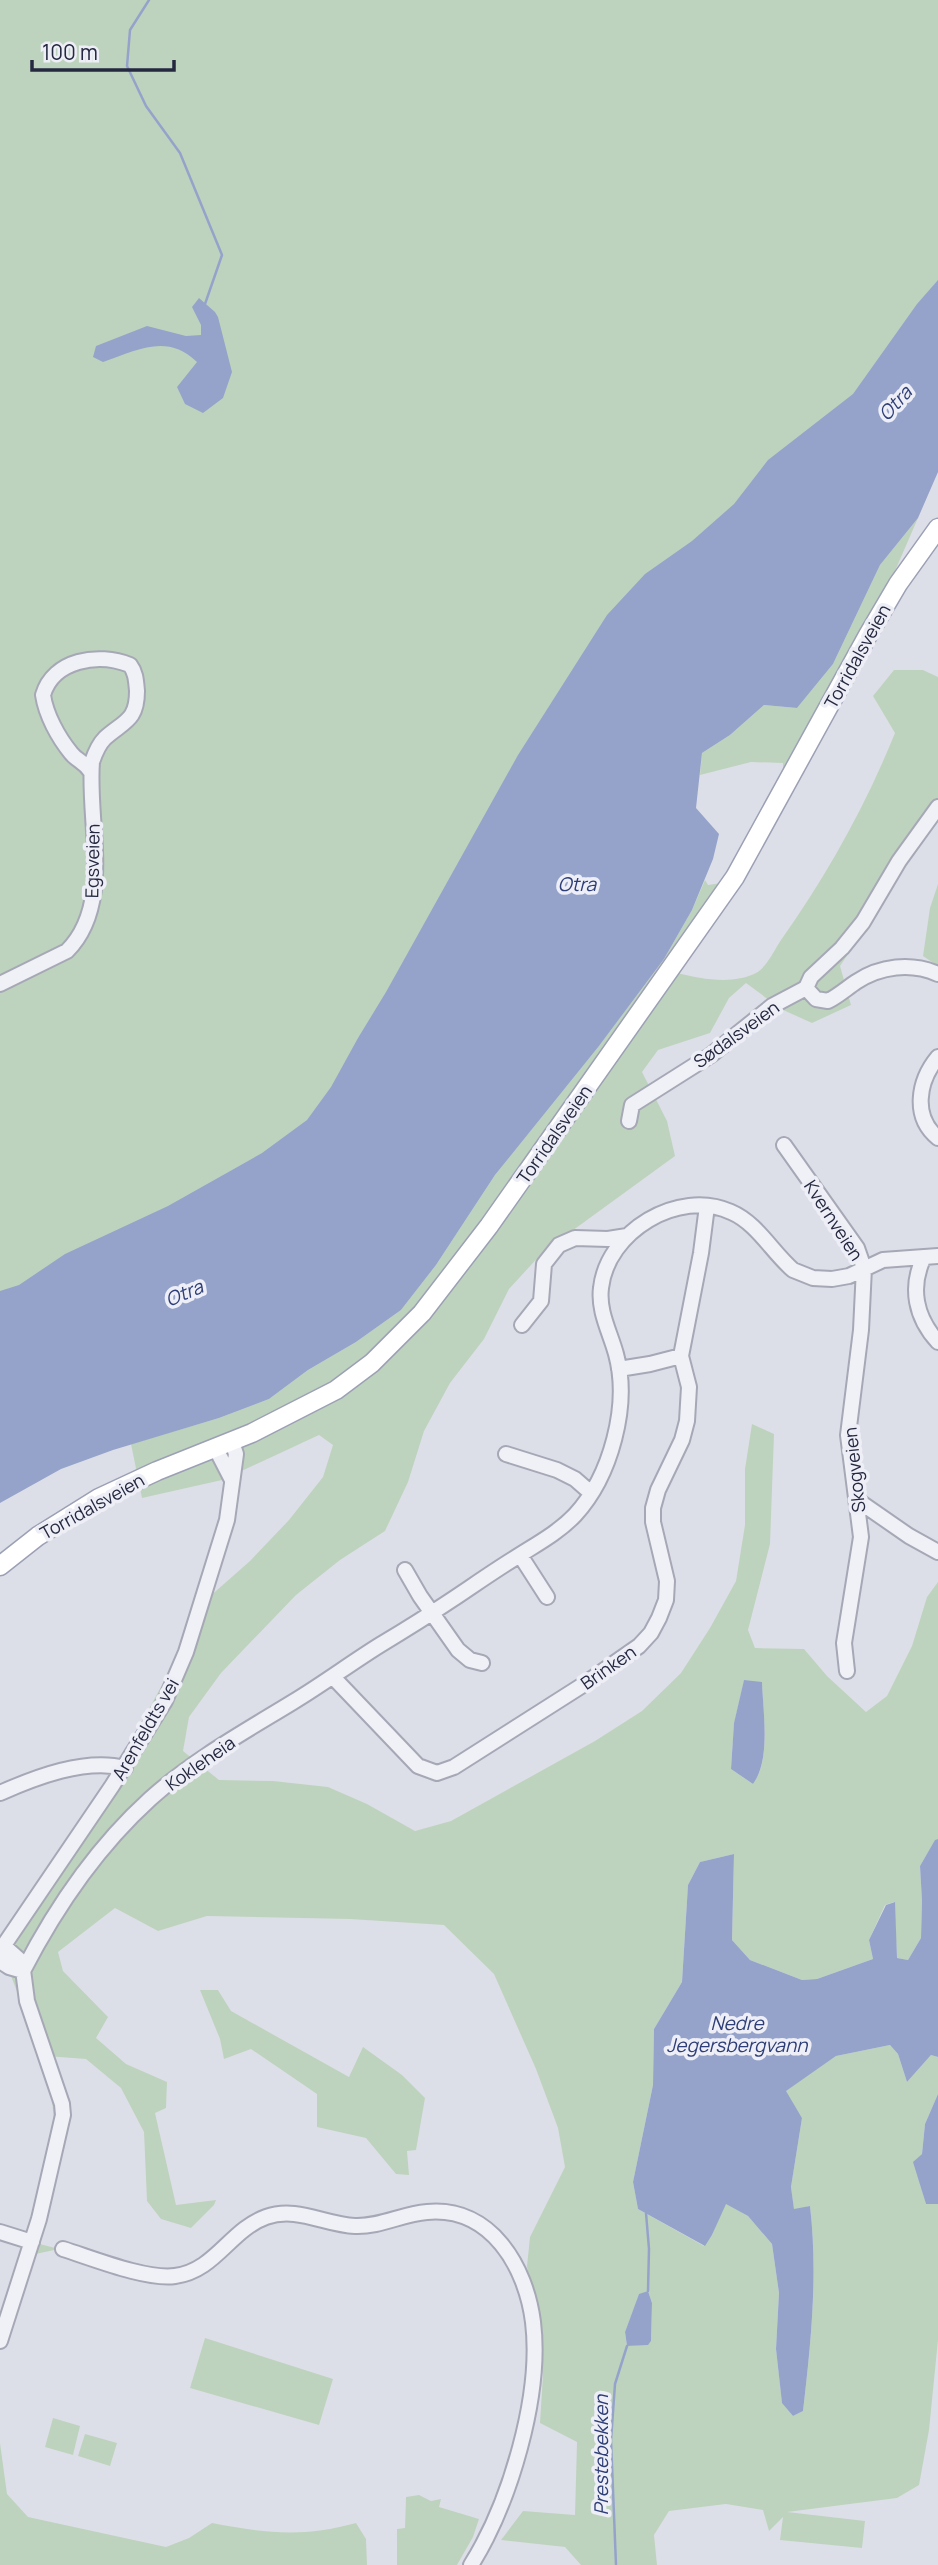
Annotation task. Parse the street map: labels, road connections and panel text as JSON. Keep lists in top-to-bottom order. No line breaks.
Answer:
{"streets":{"main road":["Torridalsveien"],"street":["Egsveien","Sødalsveien","Kvernveien","Skogveien","Brinken","Arenfeldts vei","Kokleheia"]},"crossings":[["Torridalsveien","Arenfeldts vei"],["Kvernveien","Skogveien"],["Kvernveien","Kokleheia"],["Skogveien","Kokleheia"],["Brinken","Kokleheia"]],"water":["Otra","Nedre Jegersbergvann","Prestebekken"],"scale_bar":"100 m"}
